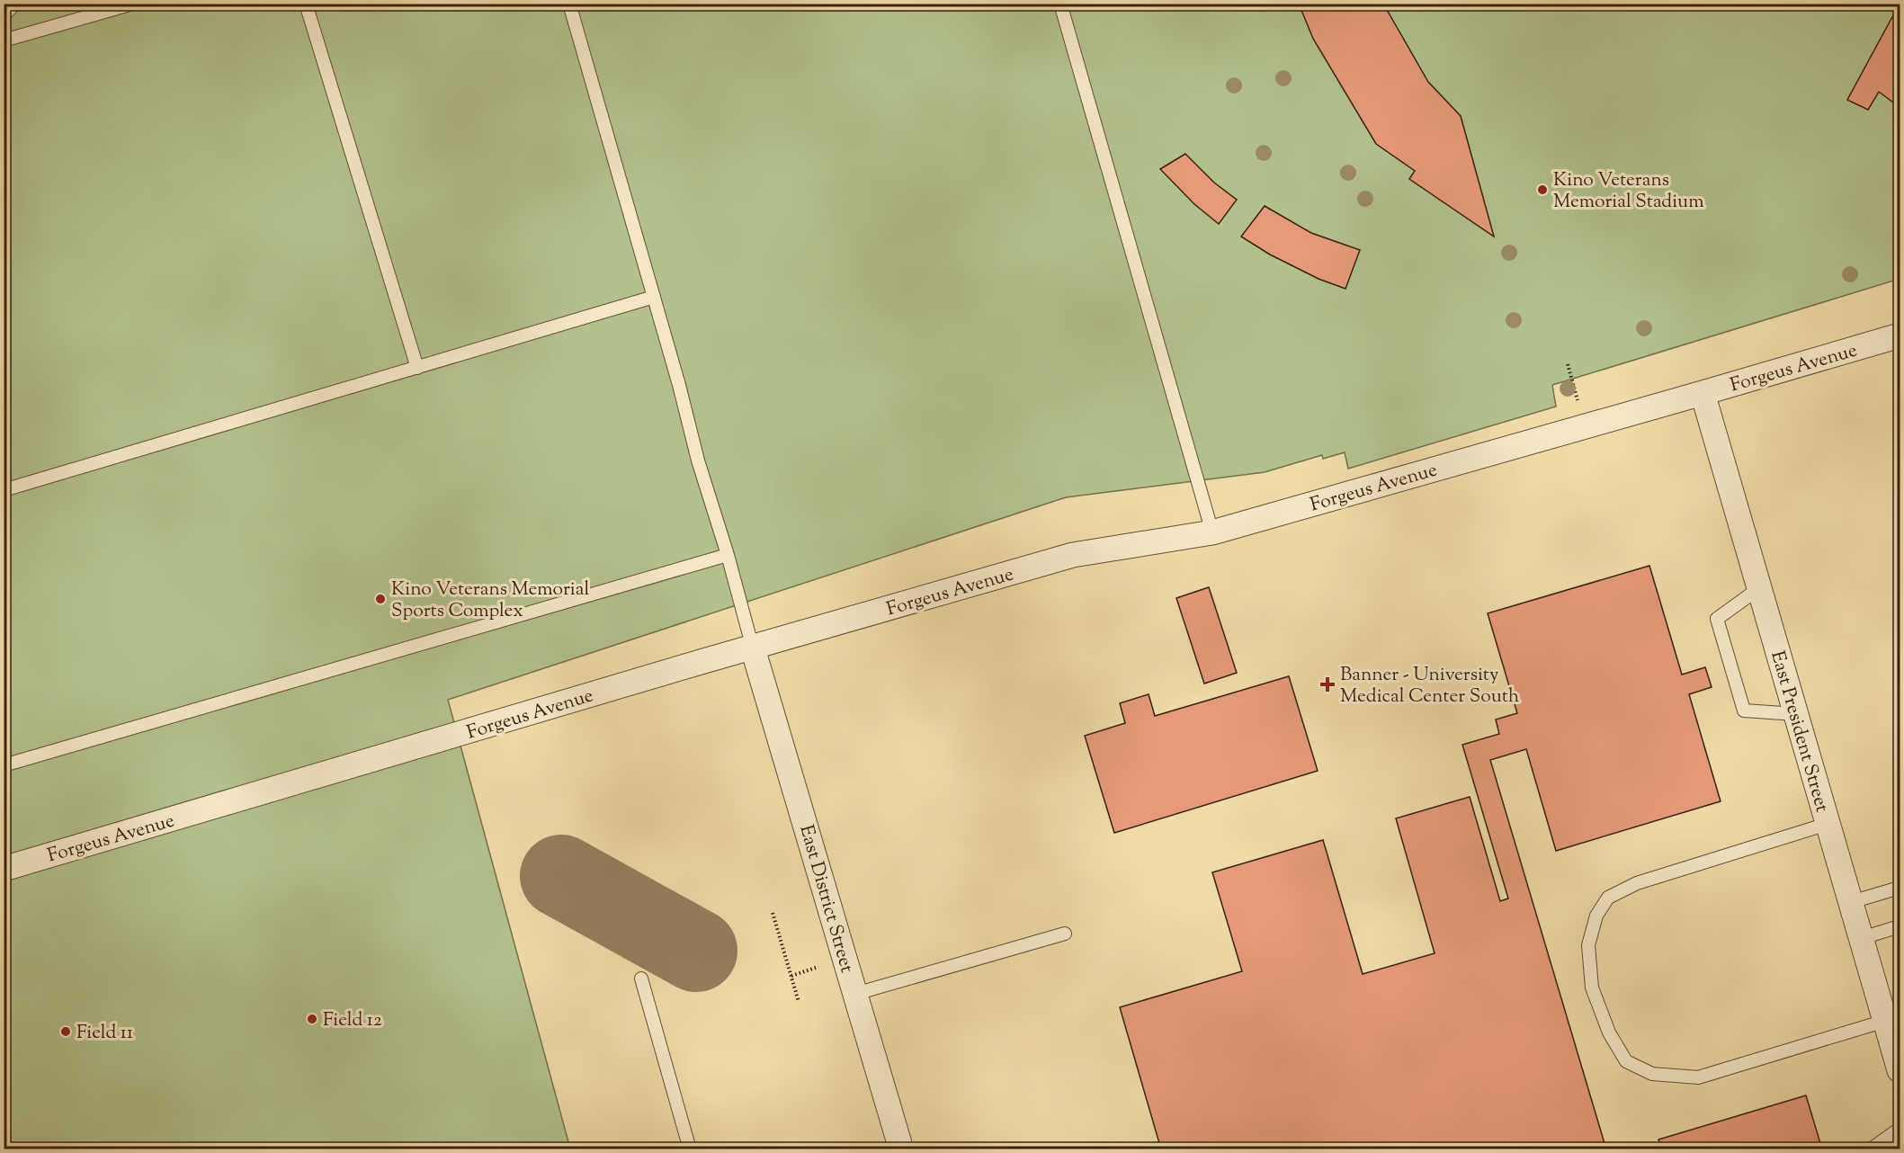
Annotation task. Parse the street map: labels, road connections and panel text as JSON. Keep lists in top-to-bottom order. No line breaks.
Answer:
{"streets":{"street":["Forgeus Avenue","East President Street","East District Street"]},"crossings":[["Forgeus Avenue","East President Street"],["Forgeus Avenue","East District Street"]],"places":{"other":["Kino Veterans Memorial Stadium","Kino Veterans Memorial Sports Complex","Field 12","Field 11"],"health":["Banner - University Medical Center South"]}}
